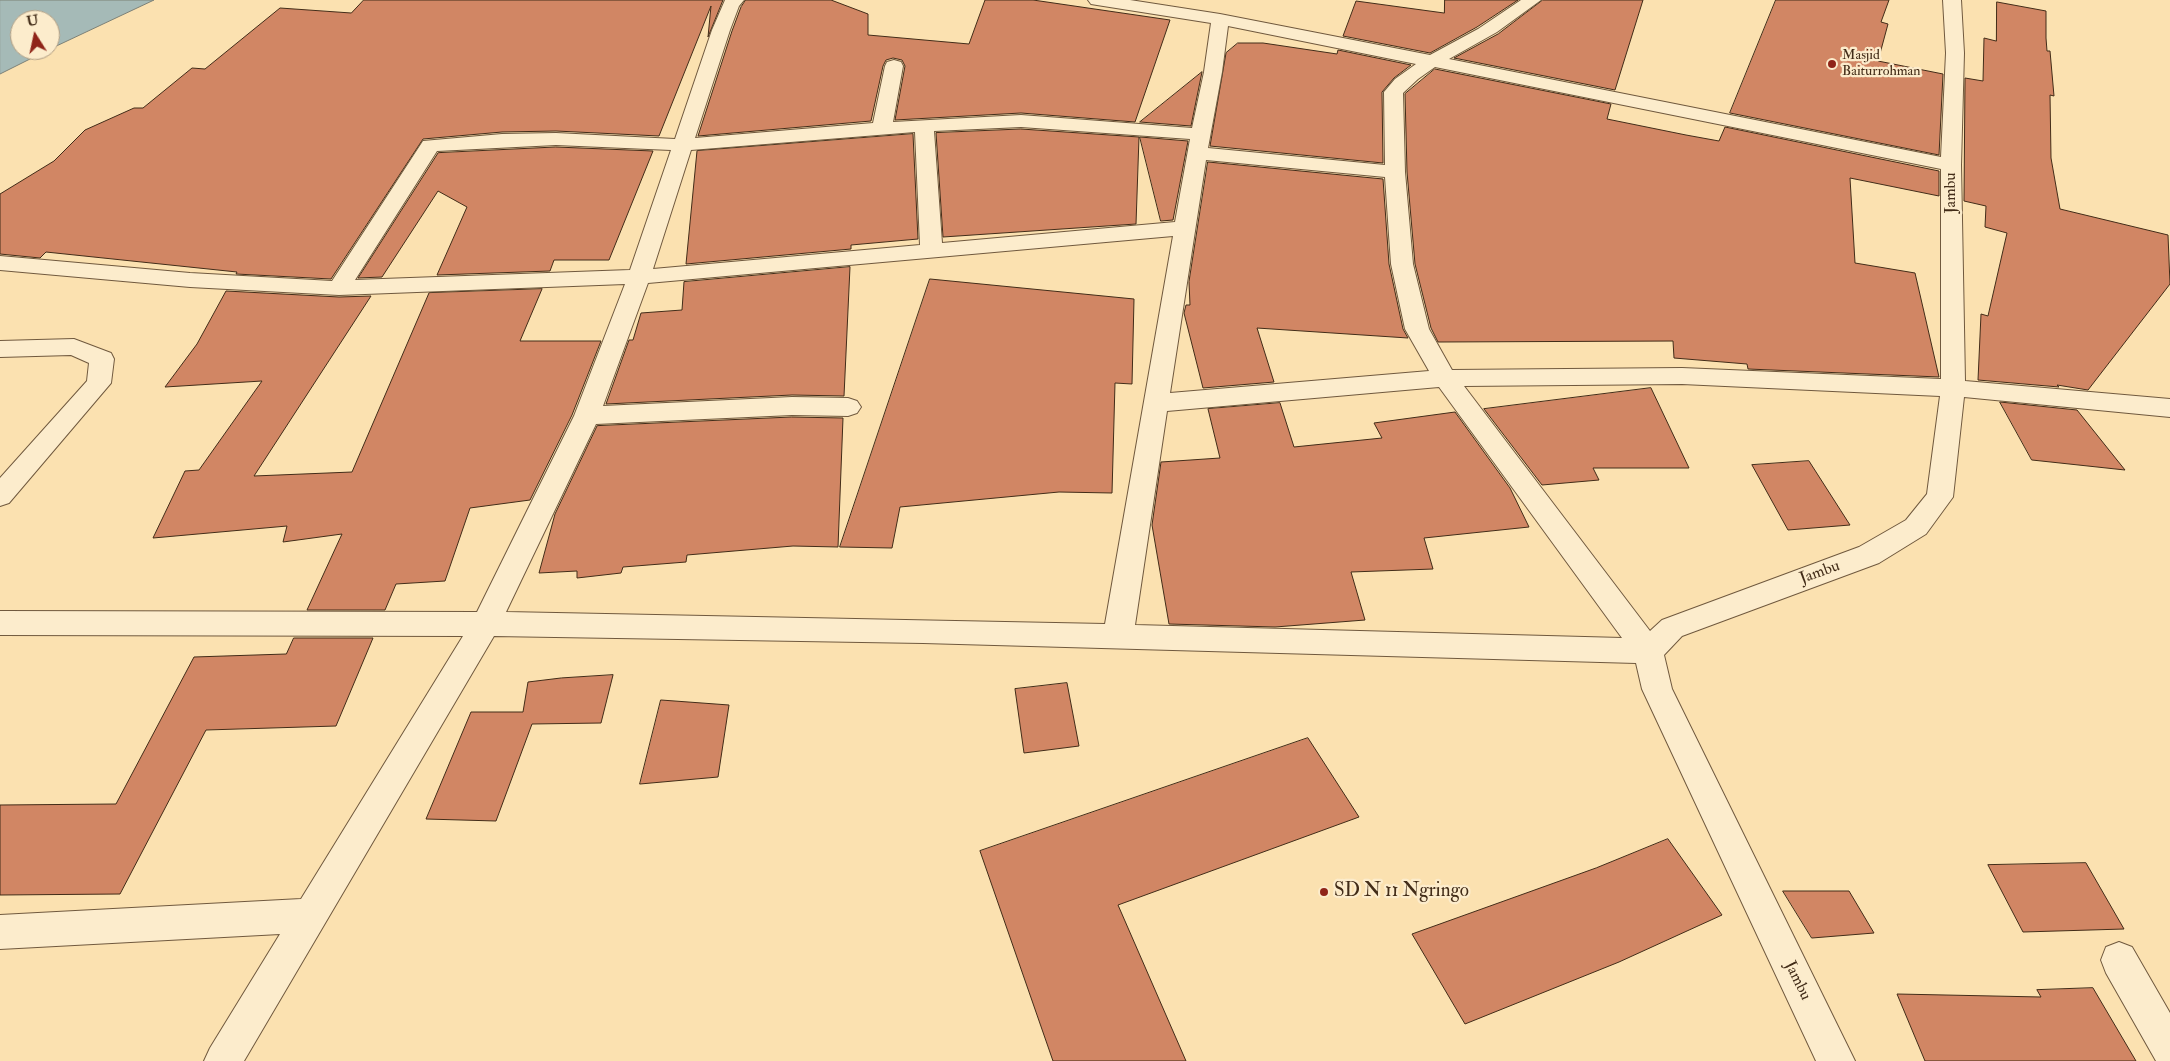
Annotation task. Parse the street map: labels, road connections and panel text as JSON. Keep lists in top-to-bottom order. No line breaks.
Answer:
{"streets":{"street":["Jambu"]},"places":["Masjid Baiturrohman","SD N 11 Ngringo"],"north":"top"}
